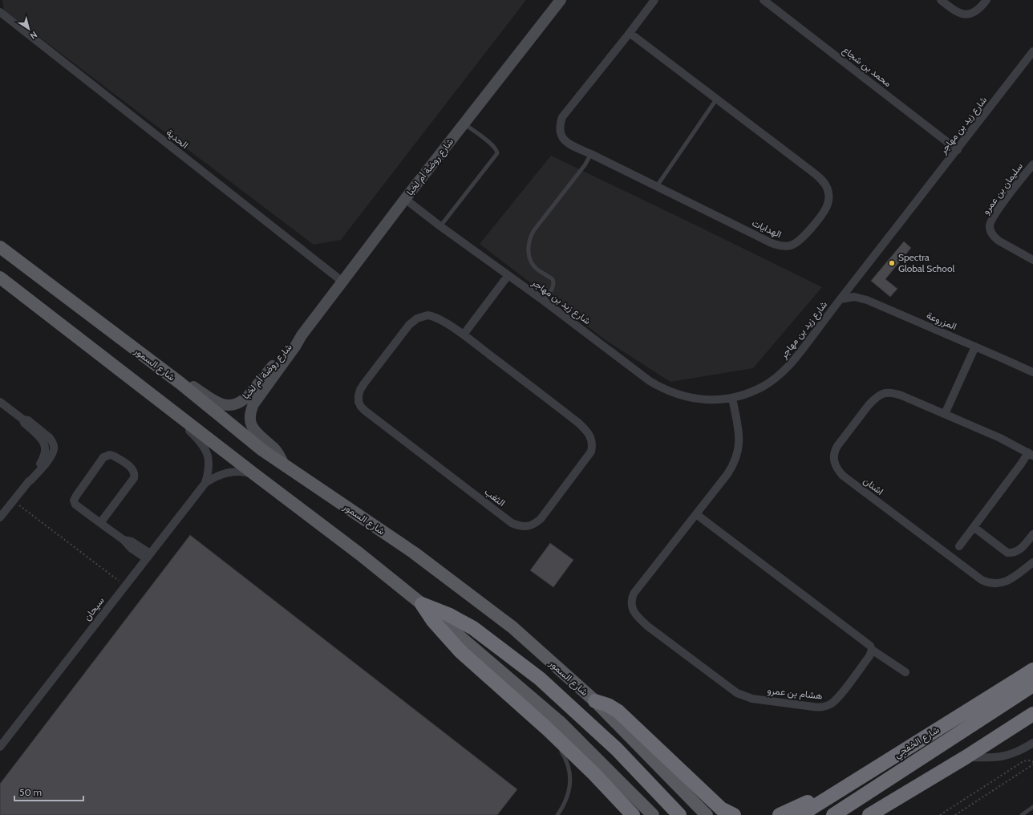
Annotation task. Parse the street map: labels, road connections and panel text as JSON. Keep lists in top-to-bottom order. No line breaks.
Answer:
{"streets":{"highway":["شارع الخفجي"],"main road":["شارع السمور"],"street":["محمد بن شجاع","شارع زيد بن مهاجر","الحدية","شارع روضة أم لخبا","سليمان بن عمرو","الهدايات","المزروعة","اشنان","الثغب","سيحان","هشام بن عمرو"]},"crossings":[["محمد بن شجاع","شارع زيد بن مهاجر"],["شارع زيد بن مهاجر","شارع روضة أم لخبا"],["شارع زيد بن مهاجر","المزروعة"],["شارع زيد بن مهاجر","هشام بن عمرو"],["الحدية","شارع روضة أم لخبا"],["شارع روضة أم لخبا","شارع السمور"]],"places":["Spectra Global School"],"scale_bar":"50 m","north":"bottom right"}
